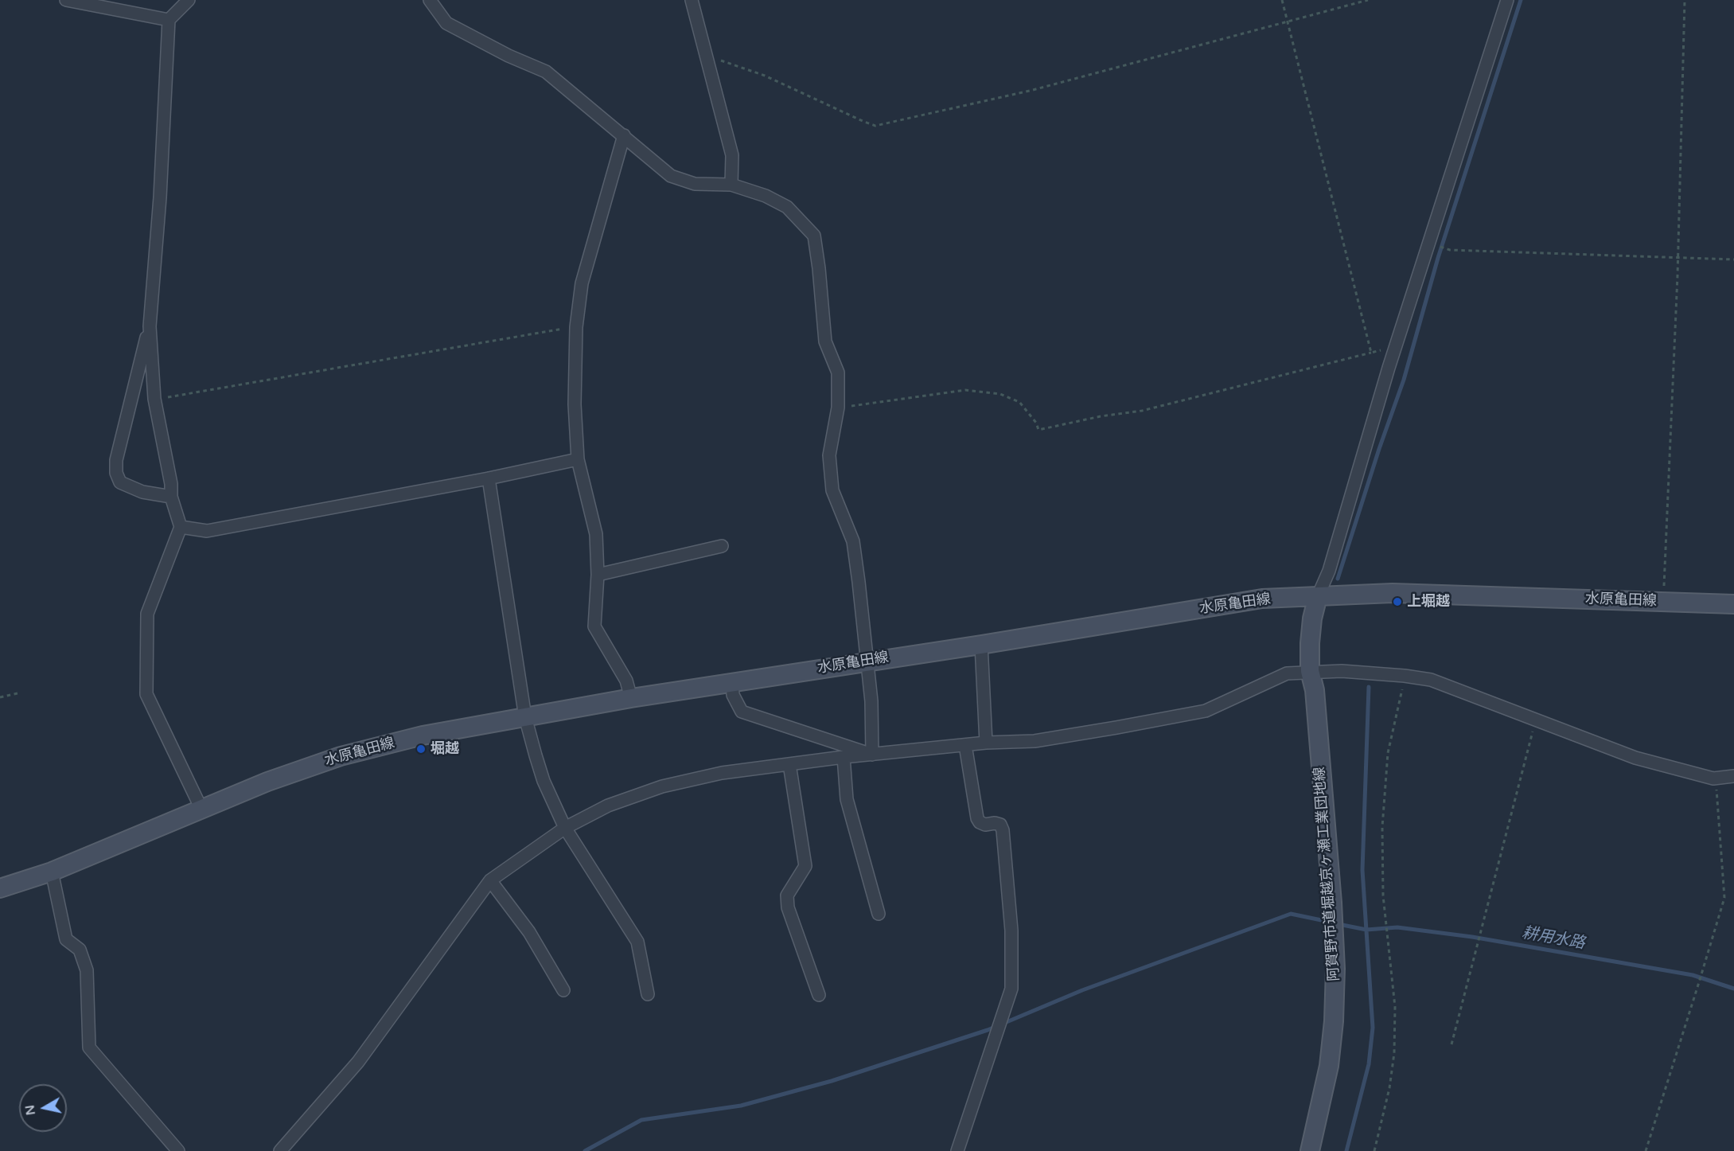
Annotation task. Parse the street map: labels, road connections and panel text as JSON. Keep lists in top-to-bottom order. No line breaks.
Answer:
{"streets":{"main road":["水原亀田線","阿賀野市道堀越京ヶ瀬工業団地線"]},"crossings":[["水原亀田線","阿賀野市道堀越京ヶ瀬工業団地線"]],"water":["耕用水路"],"places":["上堀越","堀越"],"north":"left"}
